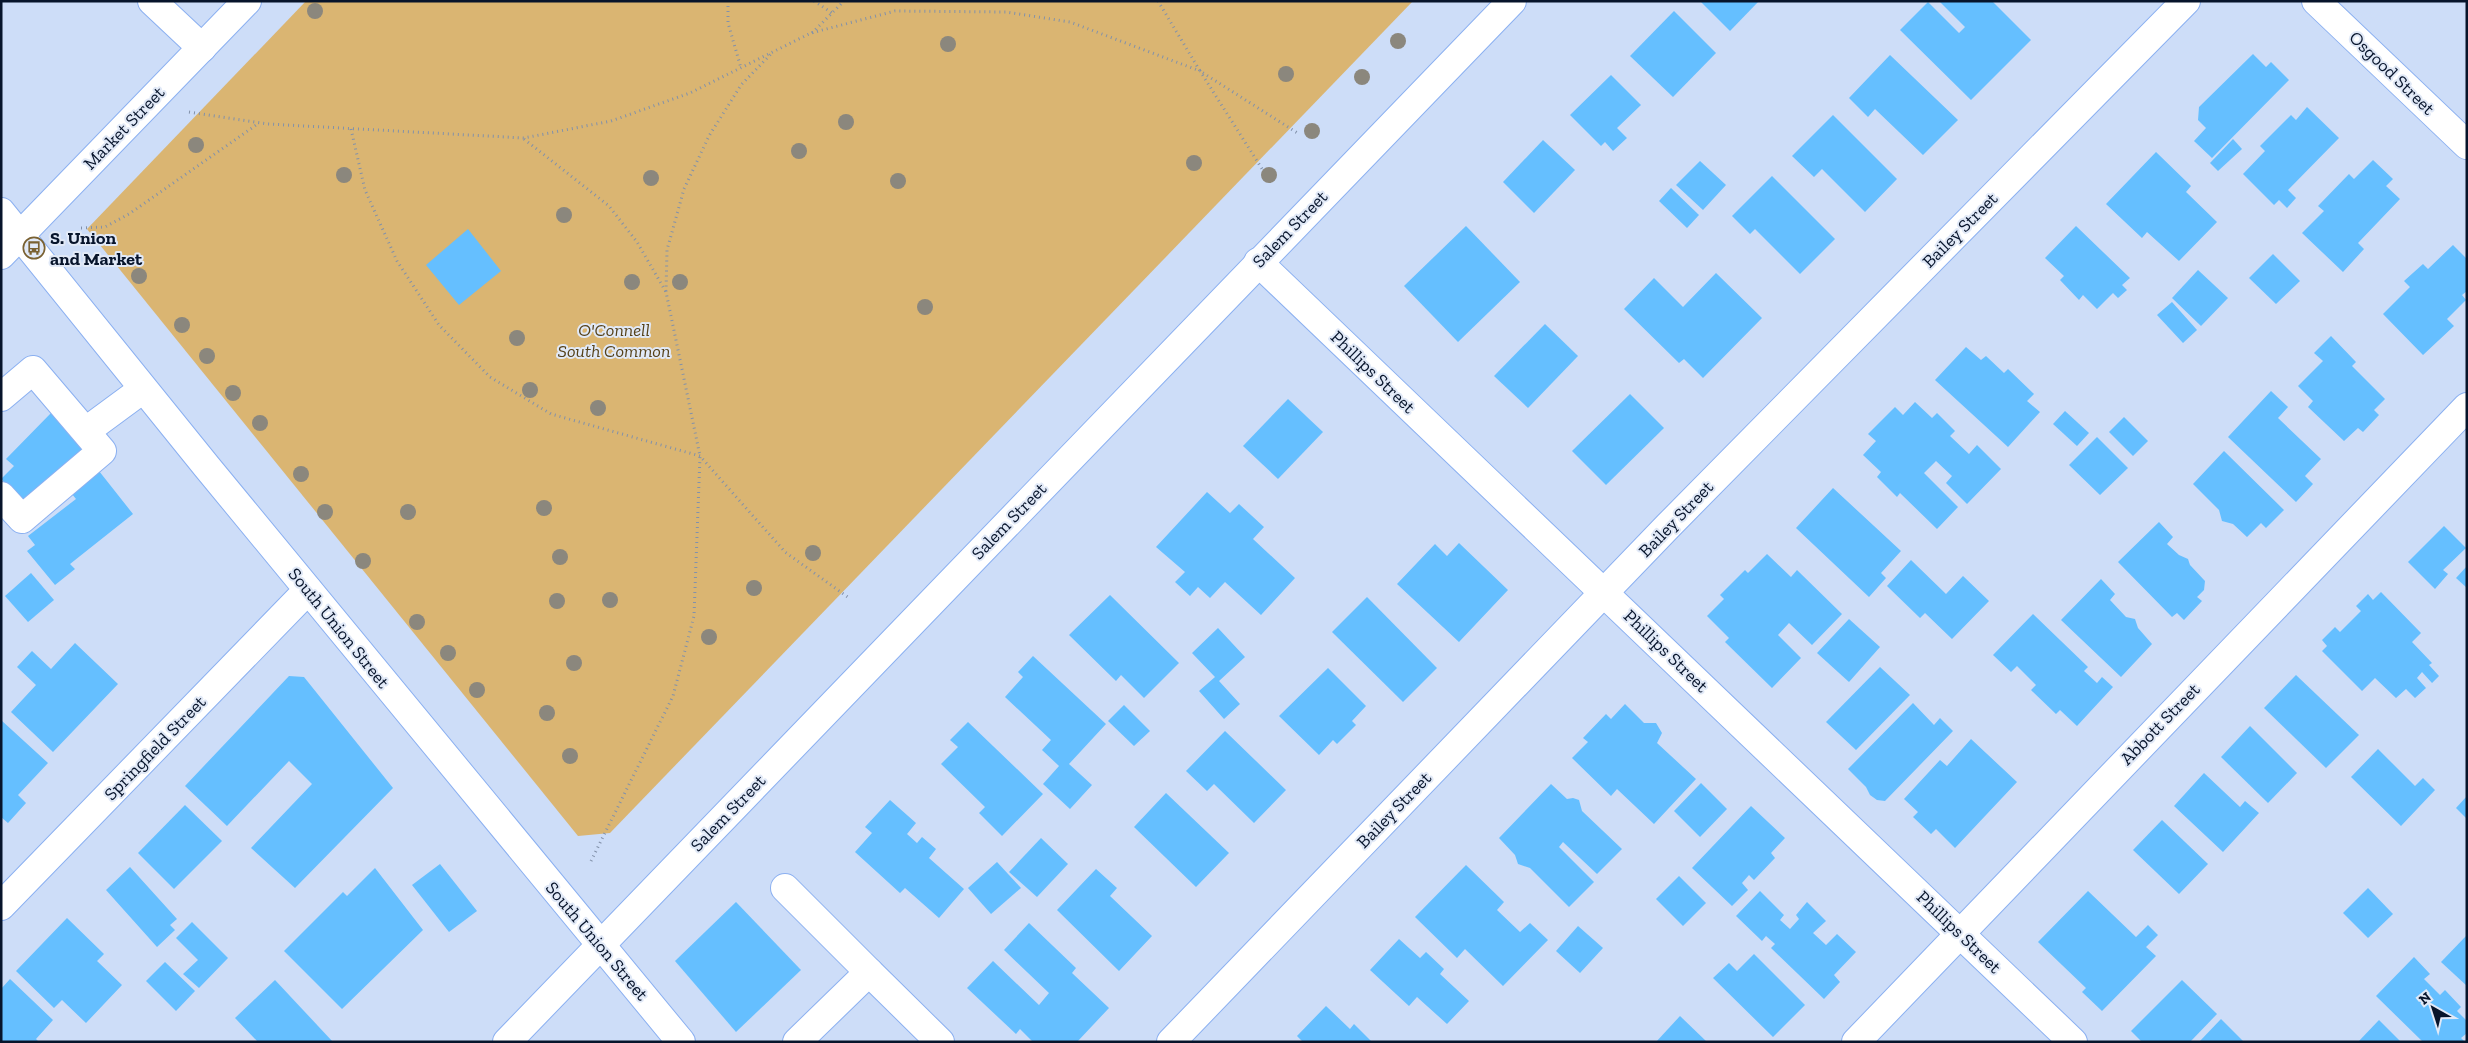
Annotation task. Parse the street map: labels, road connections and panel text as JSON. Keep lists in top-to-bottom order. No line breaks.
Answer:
{"streets":{"street":["Osgood Street","Market Street","Salem Street","Bailey Street","Phillips Street","South Union Street","Abbott Street","Springfield Street"]},"crossings":[["Market Street","South Union Street"],["Salem Street","Phillips Street"],["Salem Street","South Union Street"],["Bailey Street","Phillips Street"],["Phillips Street","Abbott Street"],["South Union Street","Springfield Street"]],"parks":["O'Connell South Common"],"places":{"bus stop":["S. Union and Market"]},"north":"top left"}
